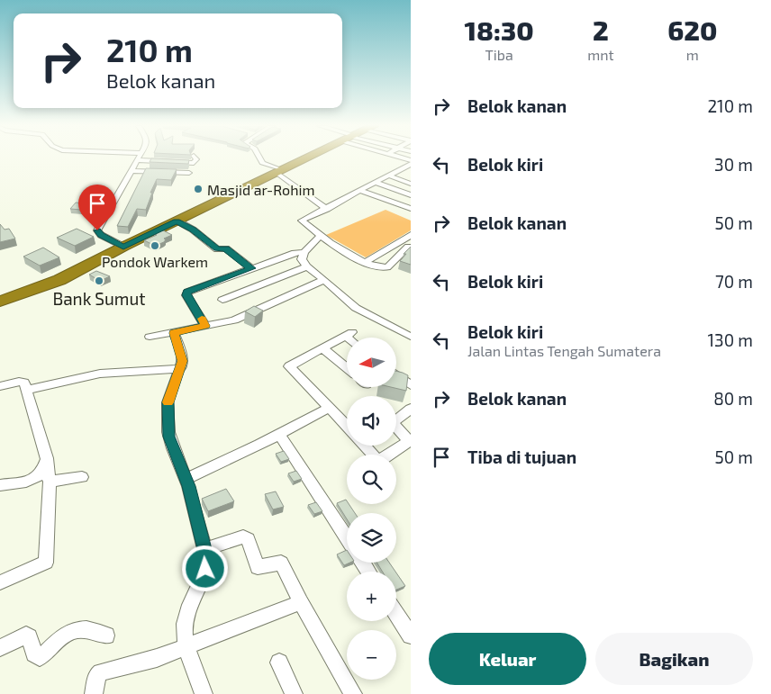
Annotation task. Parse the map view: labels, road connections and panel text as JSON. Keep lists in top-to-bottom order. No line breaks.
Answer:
{"places":["Masjid ar-Rohim","Pondok Warkem","Bank Sumut"],"north":"left","page":{"eta":["18:30","Tiba","2","mnt","620","m"],"turn":["210 m","Belok kanan"],"list":[{"name":"Belok kanan","value":"210 m"},{"name":"Belok kiri","value":"30 m"},{"name":"Belok kanan","value":"50 m"},{"name":"Belok kiri","value":"70 m"},{"name":"Belok kiri","note":"Jalan Lintas Tengah Sumatera","value":"130 m"},{"name":"Belok kanan","value":"80 m"},{"name":"Tiba di tujuan","value":"50 m"}],"map_buttons":["+","−"],"buttons":["Keluar","Bagikan"]}}
